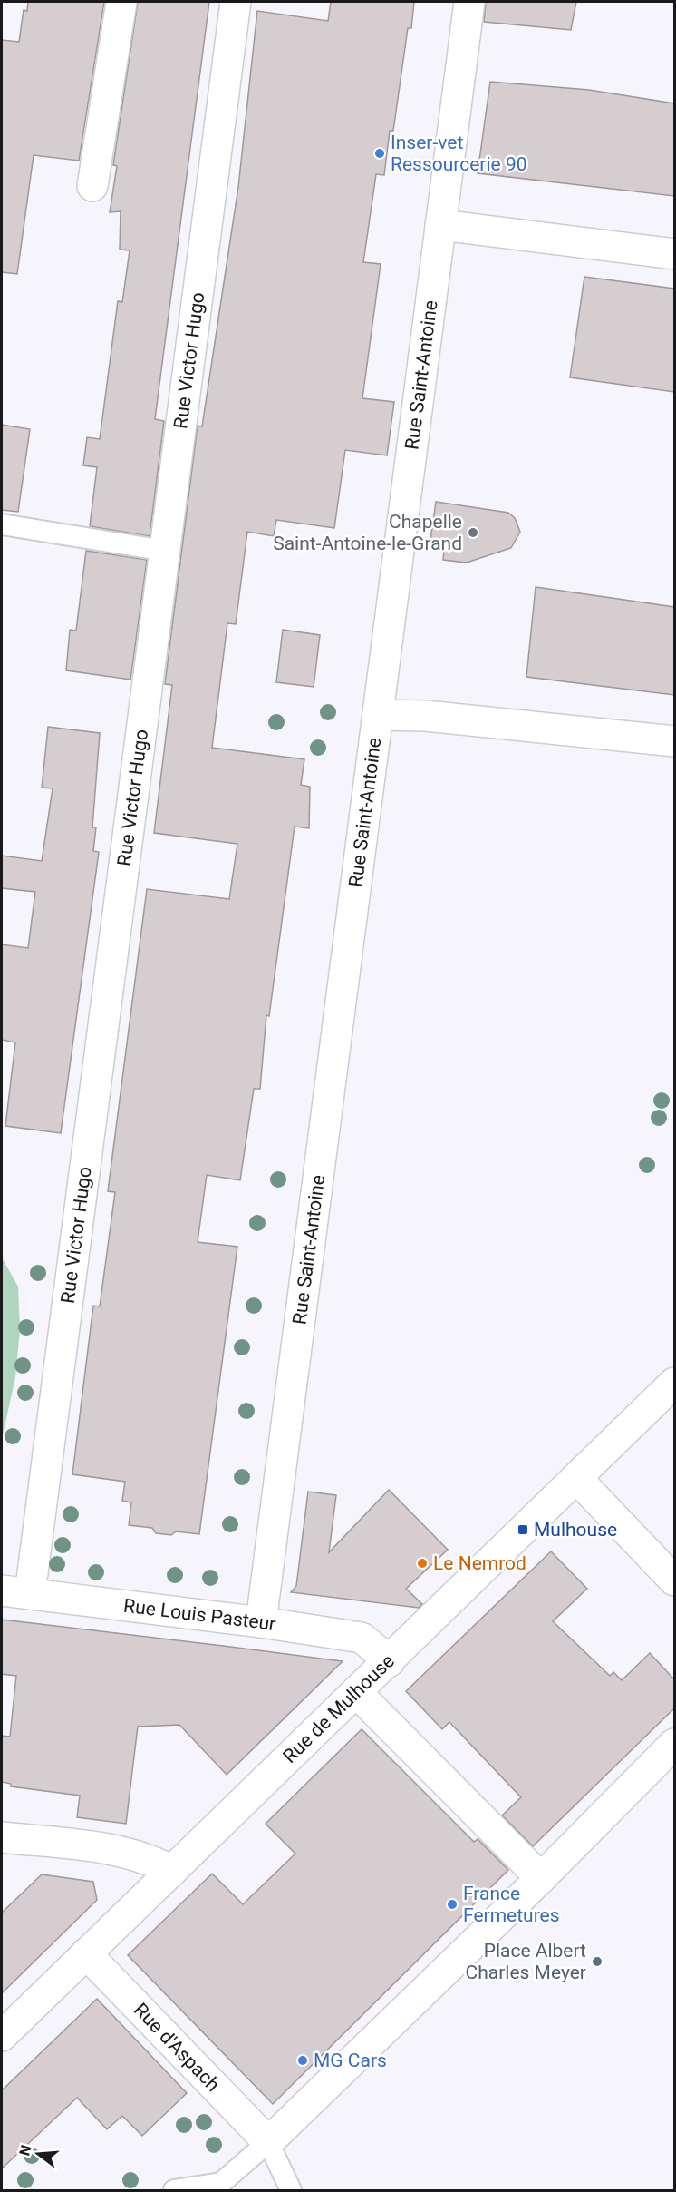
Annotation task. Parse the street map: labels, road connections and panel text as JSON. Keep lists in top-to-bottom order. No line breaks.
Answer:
{"streets":{"street":["Rue Victor Hugo","Rue Saint-Antoine","Rue Louis Pasteur","Rue de Mulhouse","Rue d'Aspach"]},"crossings":[["Rue Victor Hugo","Rue Louis Pasteur"],["Rue Saint-Antoine","Rue Louis Pasteur"],["Rue Louis Pasteur","Rue de Mulhouse"],["Rue de Mulhouse","Rue d'Aspach"]],"places":{"other":["Inser-vet Ressourcerie 90","Chapelle Saint-Antoine-le-Grand","Le Nemrod","France Fermetures","Place Albert Charles Meyer","MG Cars"],"transit":["Mulhouse"]},"north":"left"}
